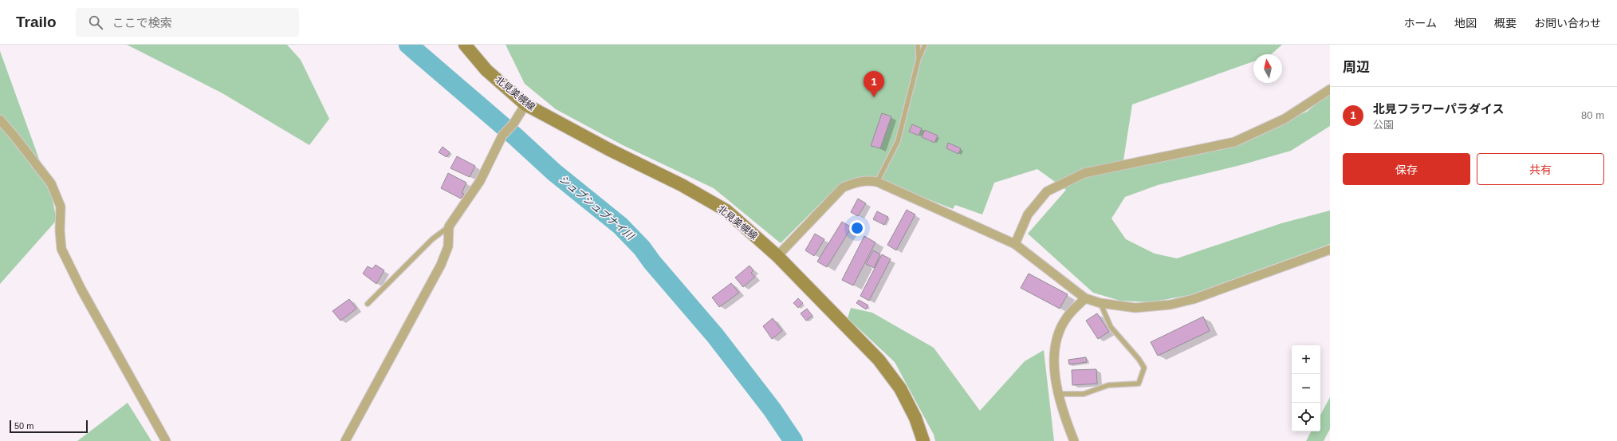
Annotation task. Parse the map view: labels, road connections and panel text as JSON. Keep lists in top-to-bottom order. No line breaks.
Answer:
{"streets":{"main road":["北見美幌線"]},"water":["シュブシュブナイ川"],"scale_bar":"50 m","north":"top","page":{"header":"Trailo","search":"ここで検索","nav":["ホーム","地図","概要","お問い合わせ"],"heading":"周辺","pins":"1","list":[{"mark":"1","name":"北見フラワーパラダイス","note":"公園","value":"80 m"}],"buttons":["保存","共有"],"map_buttons":["+","−"],"scale":"50 m"}}
